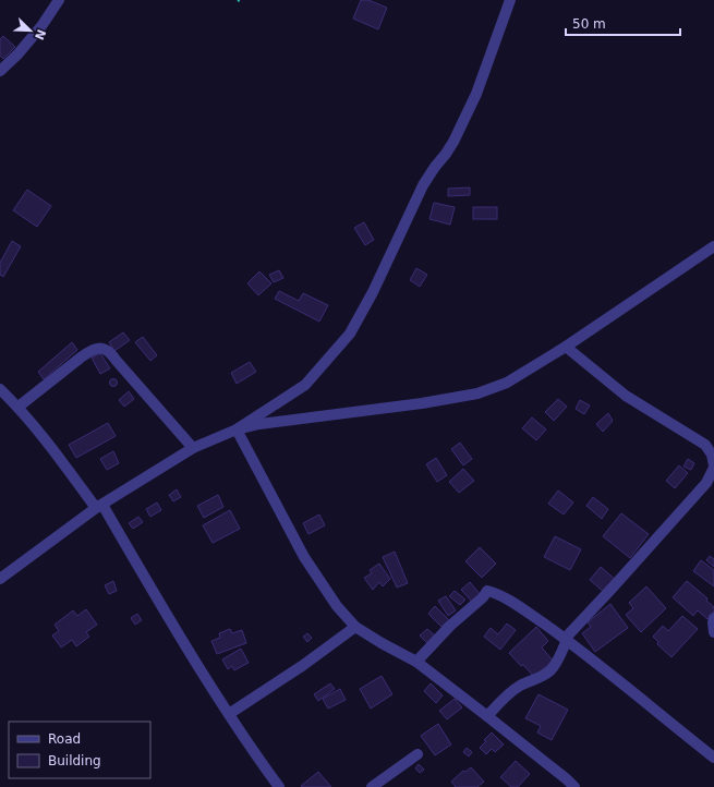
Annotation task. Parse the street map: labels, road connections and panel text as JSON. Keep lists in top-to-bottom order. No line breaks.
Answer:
{"legend":["Road","Building"],"scale_bar":"50 m","north":"bottom right"}
